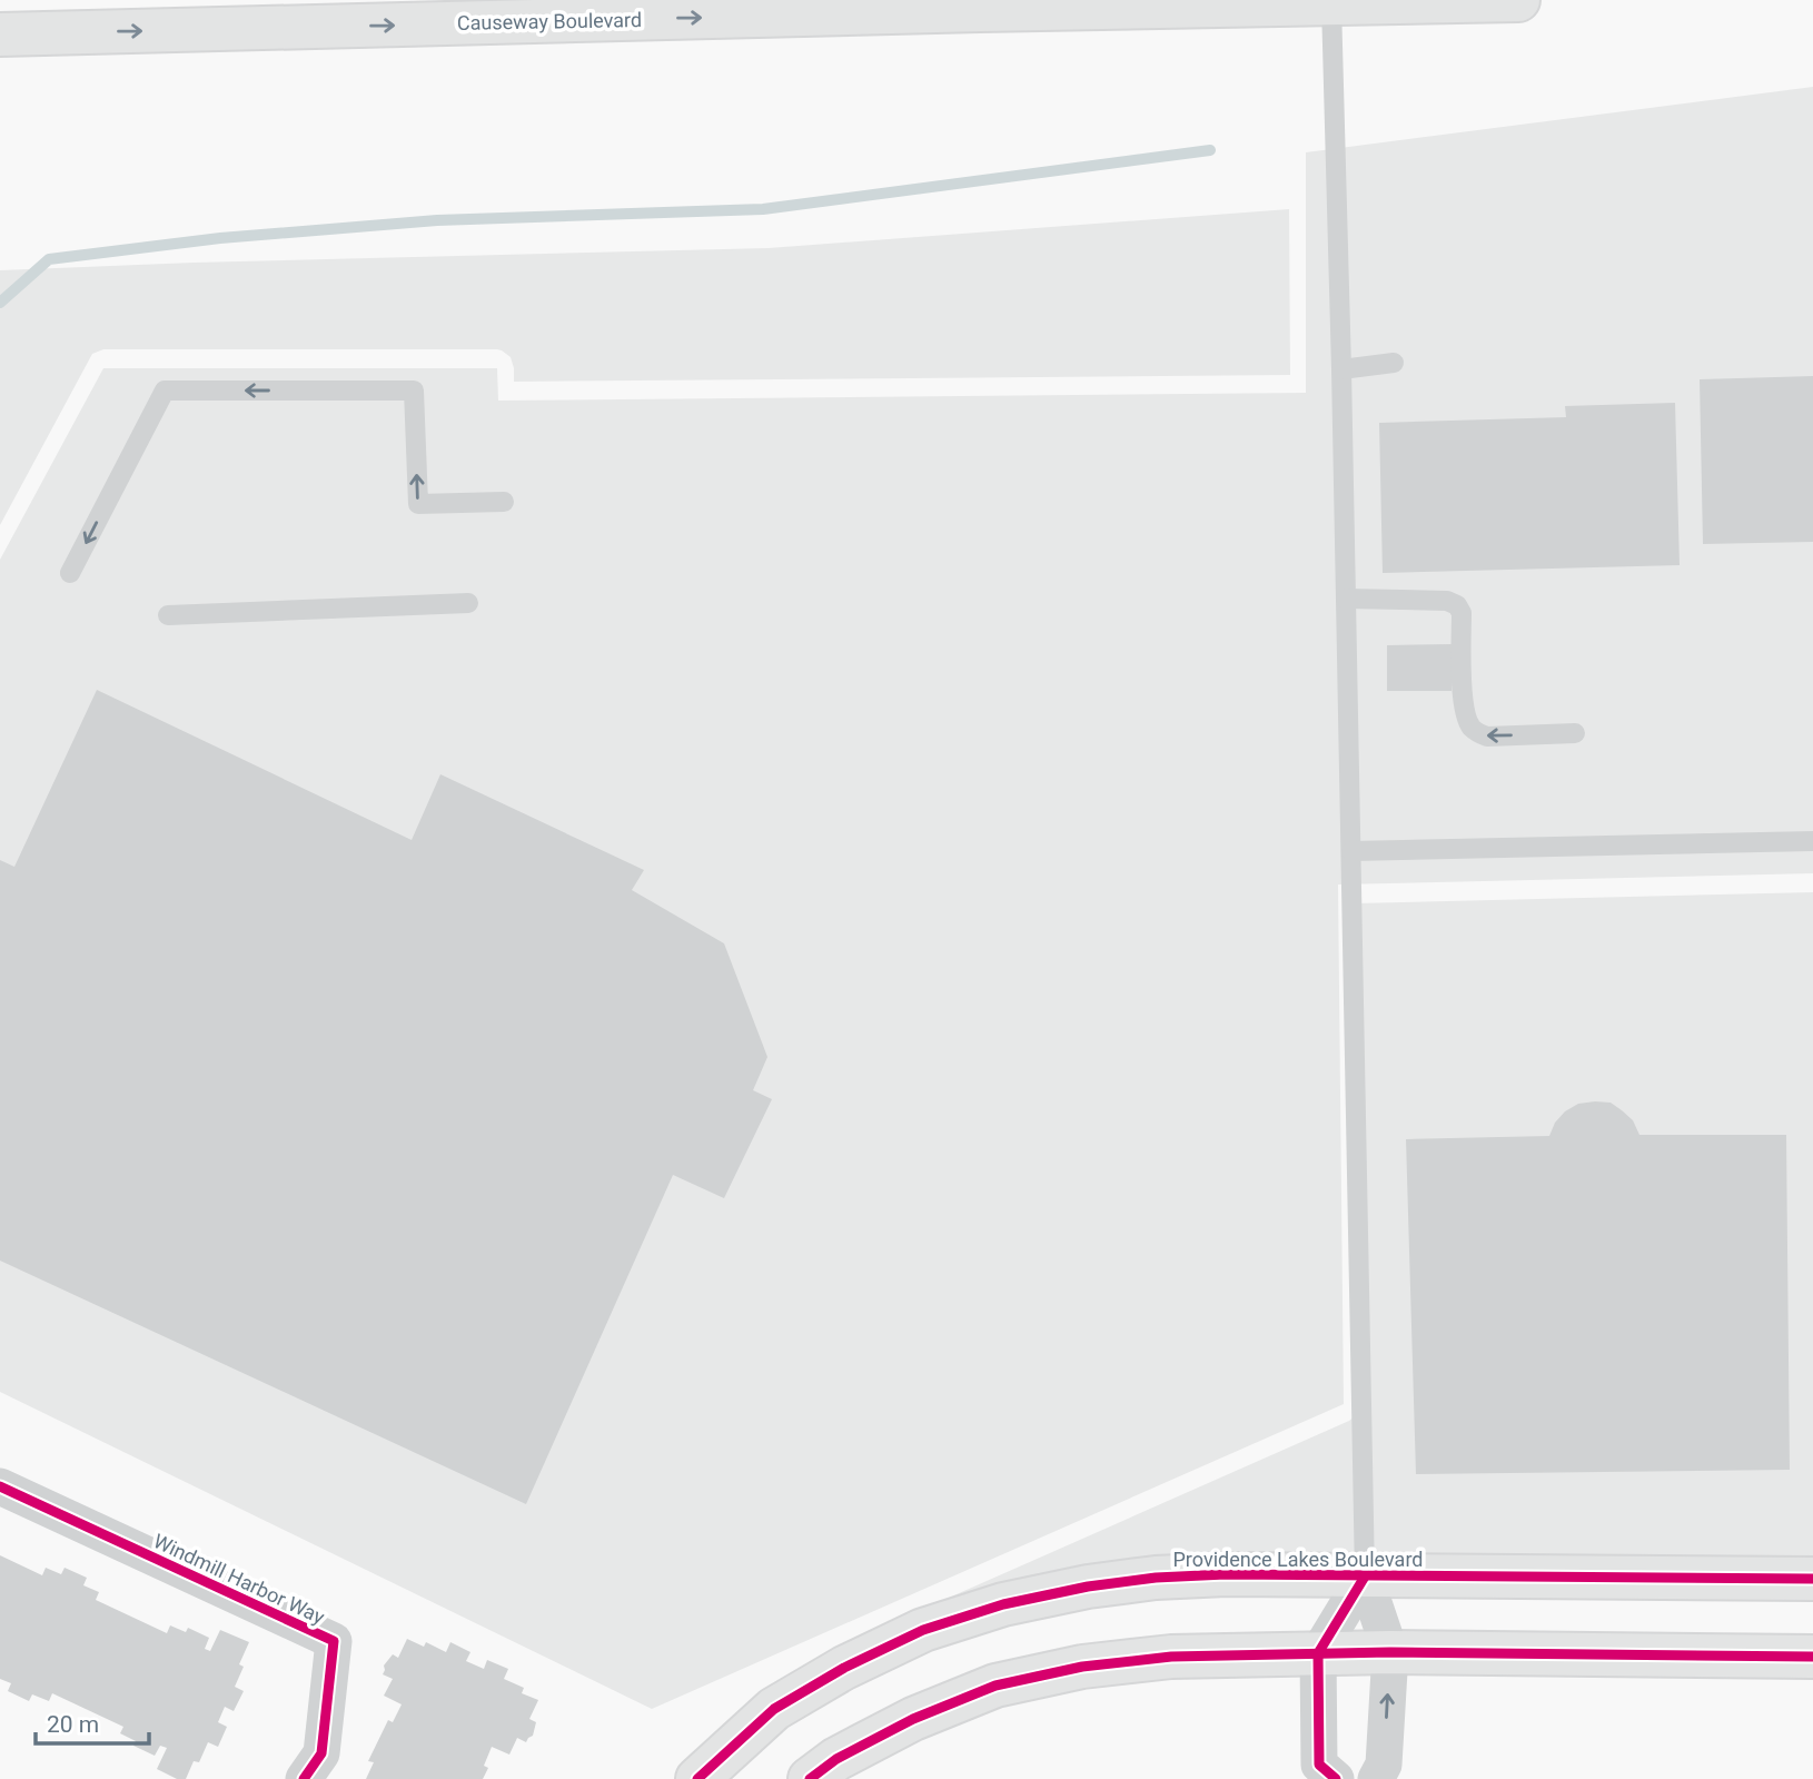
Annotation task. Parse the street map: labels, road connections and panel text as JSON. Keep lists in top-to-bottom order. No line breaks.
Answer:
{"streets":{"street":["Causeway Boulevard","Providence Lakes Boulevard","Windmill Harbor Way"]},"one_way":["Causeway Boulevard"],"scale_bar":"20 m"}
